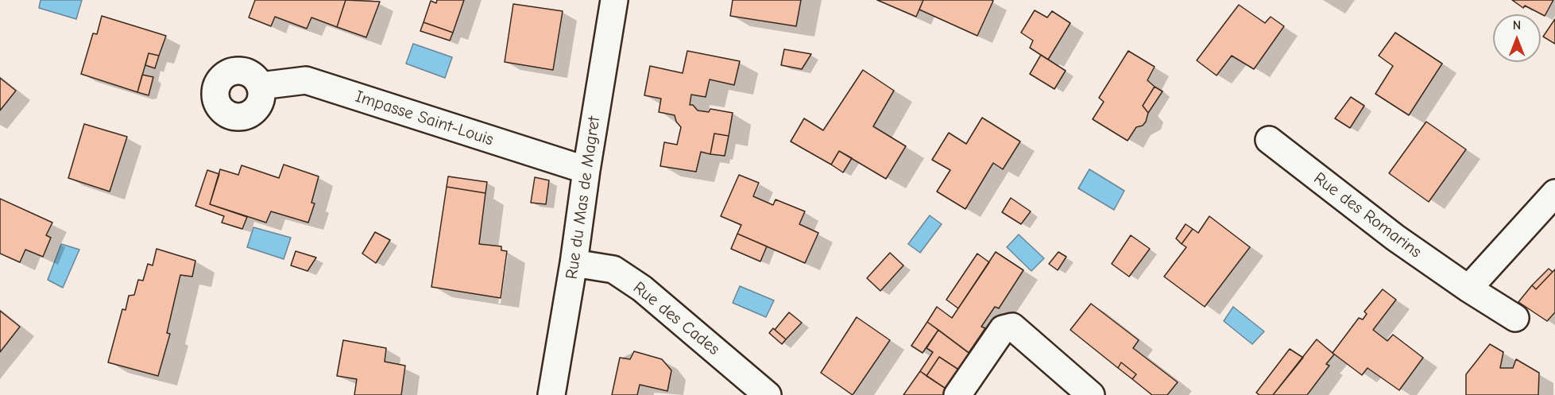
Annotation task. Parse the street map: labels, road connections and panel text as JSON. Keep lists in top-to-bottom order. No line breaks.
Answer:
{"streets":{"street":["Impasse Saint-Louis","Rue du Mas de Magret","Rue des Romarins","Rue des Cades"]},"crossings":[["Impasse Saint-Louis","Rue du Mas de Magret"],["Rue du Mas de Magret","Rue des Cades"]],"north":"top"}
